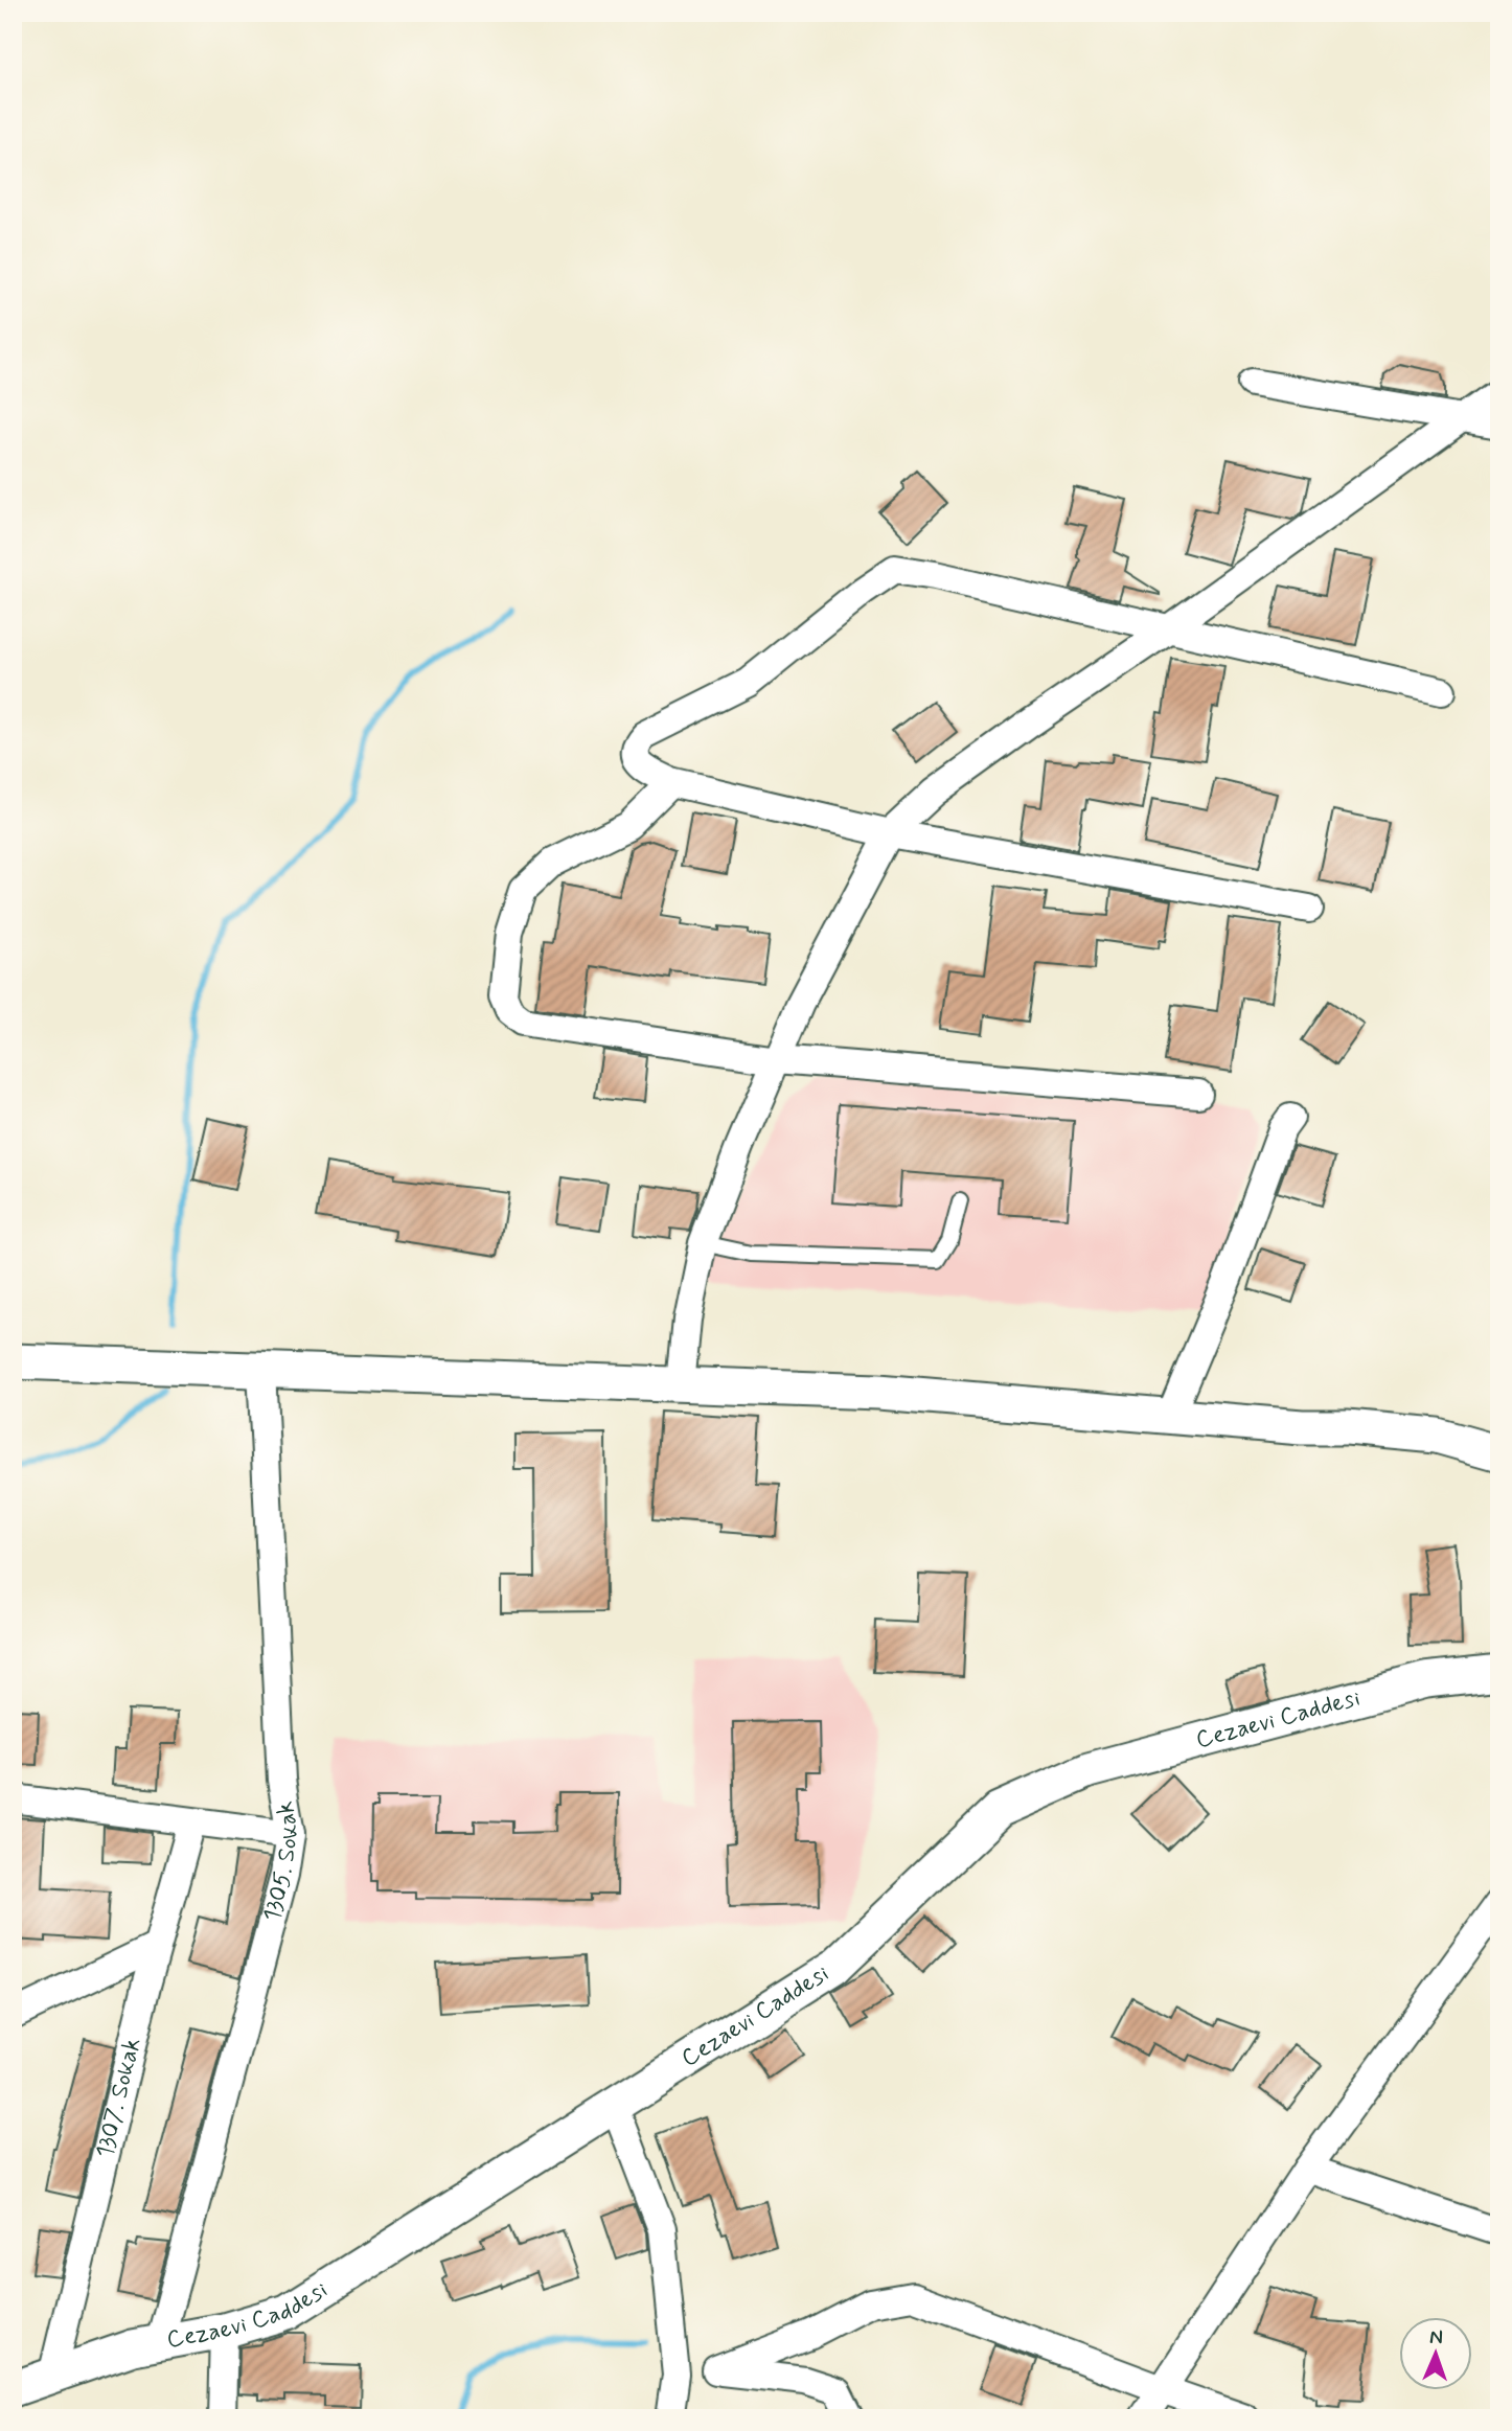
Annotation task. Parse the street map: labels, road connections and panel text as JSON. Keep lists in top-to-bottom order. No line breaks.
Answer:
{"streets":{"street":["Cezaevi Caddesi","1305. Sokak","1307. Sokak"]},"crossings":[["Cezaevi Caddesi","1305. Sokak"],["Cezaevi Caddesi","1307. Sokak"]],"north":"top"}
